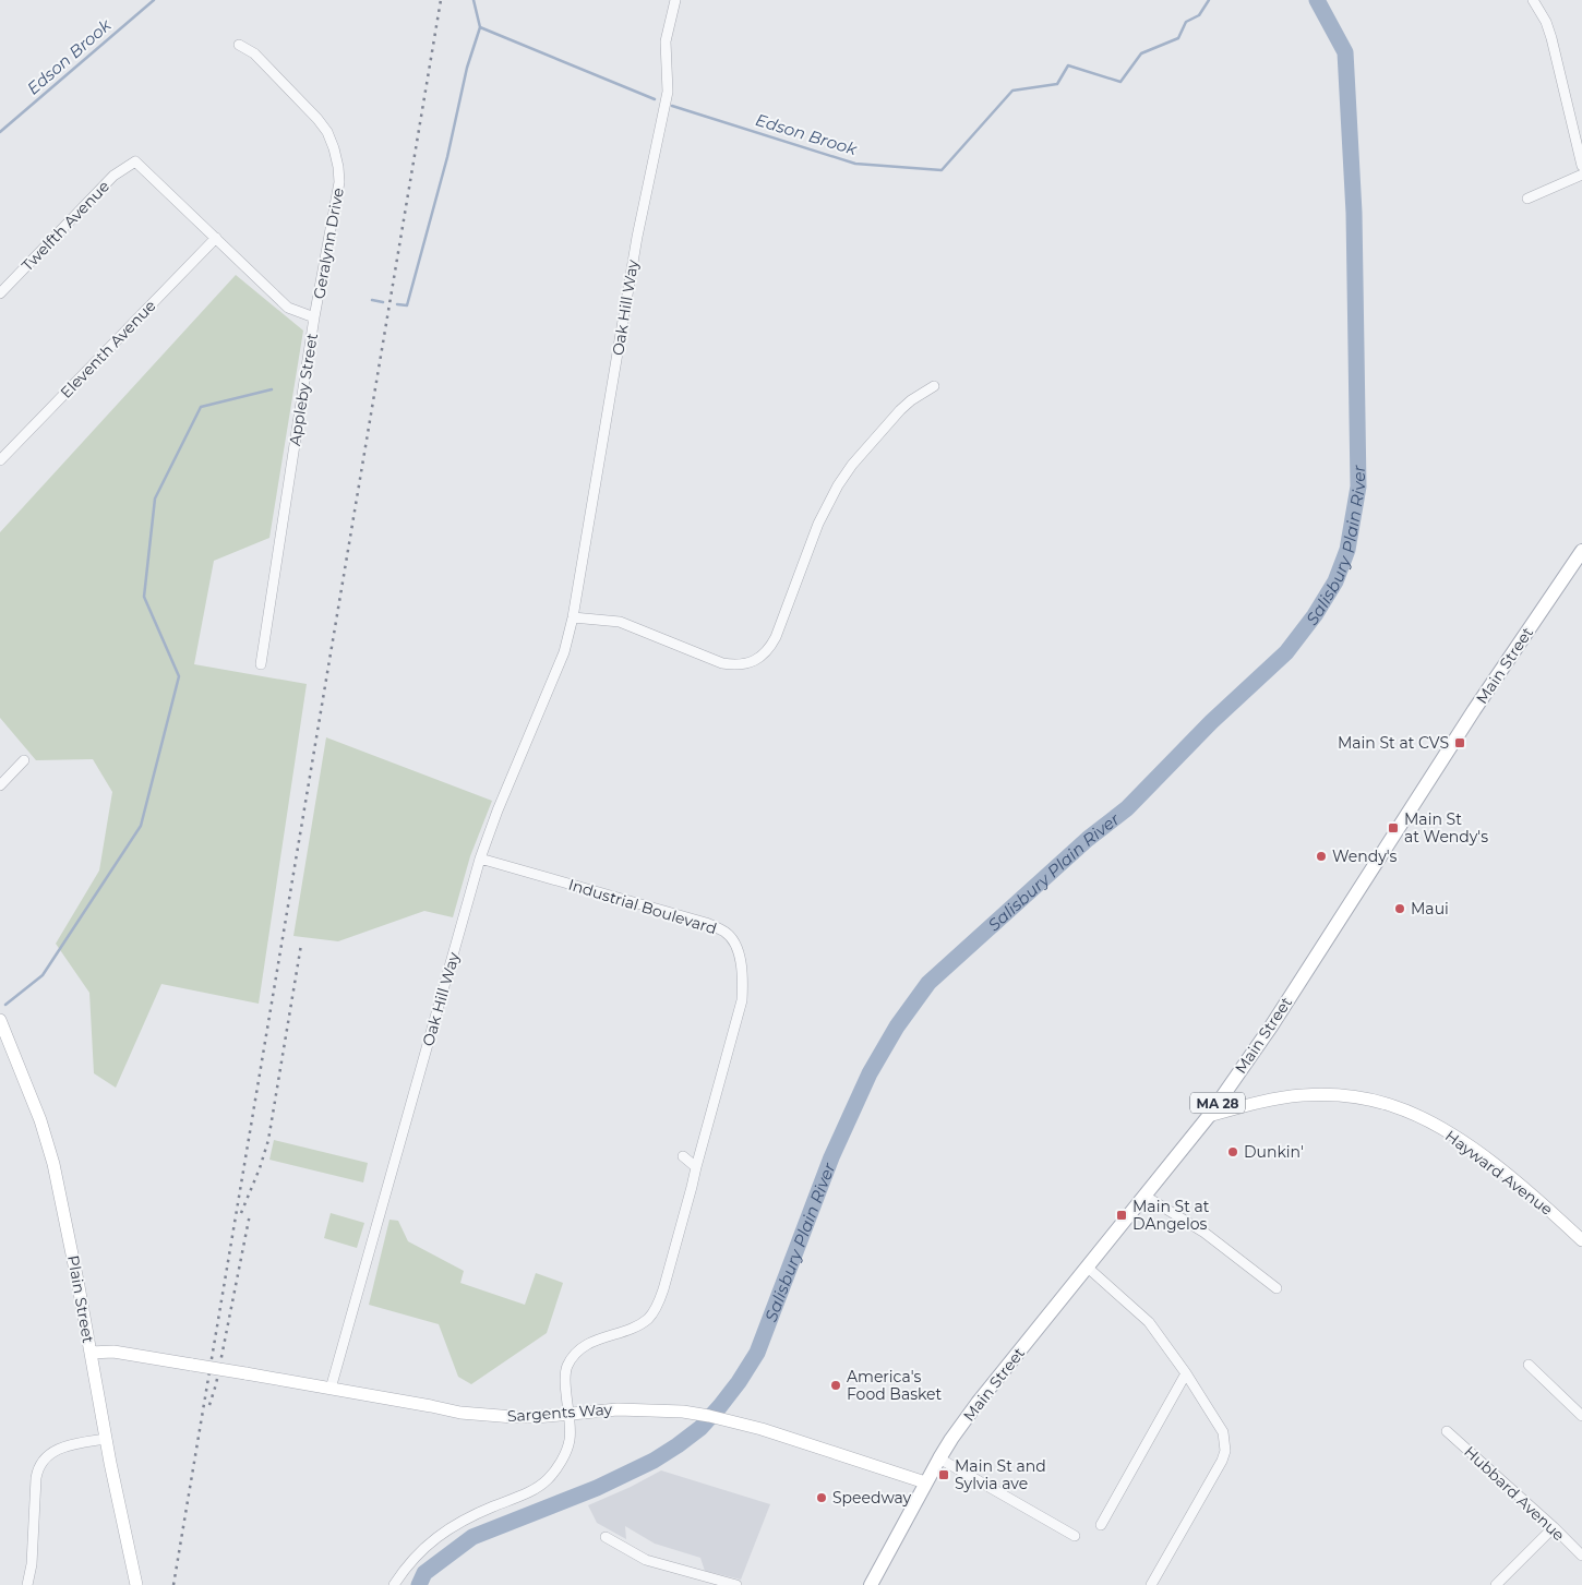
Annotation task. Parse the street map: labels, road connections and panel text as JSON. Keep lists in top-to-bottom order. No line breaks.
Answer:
{"streets":{"main road":["Main Street","MA 28","Hayward Avenue","Plain Street","Sargents Way"],"street":["Twelfth Avenue","Geralynn Drive","Oak Hill Way","Eleventh Avenue","Appleby Street","Industrial Boulevard","Hubbard Avenue"]},"crossings":[["Twelfth Avenue","Appleby Street"],["Geralynn Drive","Appleby Street"],["Oak Hill Way","Industrial Boulevard"],["Oak Hill Way","Sargents Way"],["Eleventh Avenue","Appleby Street"],["Main Street","Hayward Avenue"],["Main Street","Sargents Way"],["Industrial Boulevard","Sargents Way"],["Plain Street","Sargents Way"]],"water":["Edson Brook","Salisbury Plain River"],"places":{"transit":["Main St at CVS","Main St at Wendy's","Main St at DAngelos","Main St and Sylvia ave"],"other":["Wendy's","Maui","Dunkin'","America's Food Basket","Speedway"]}}
